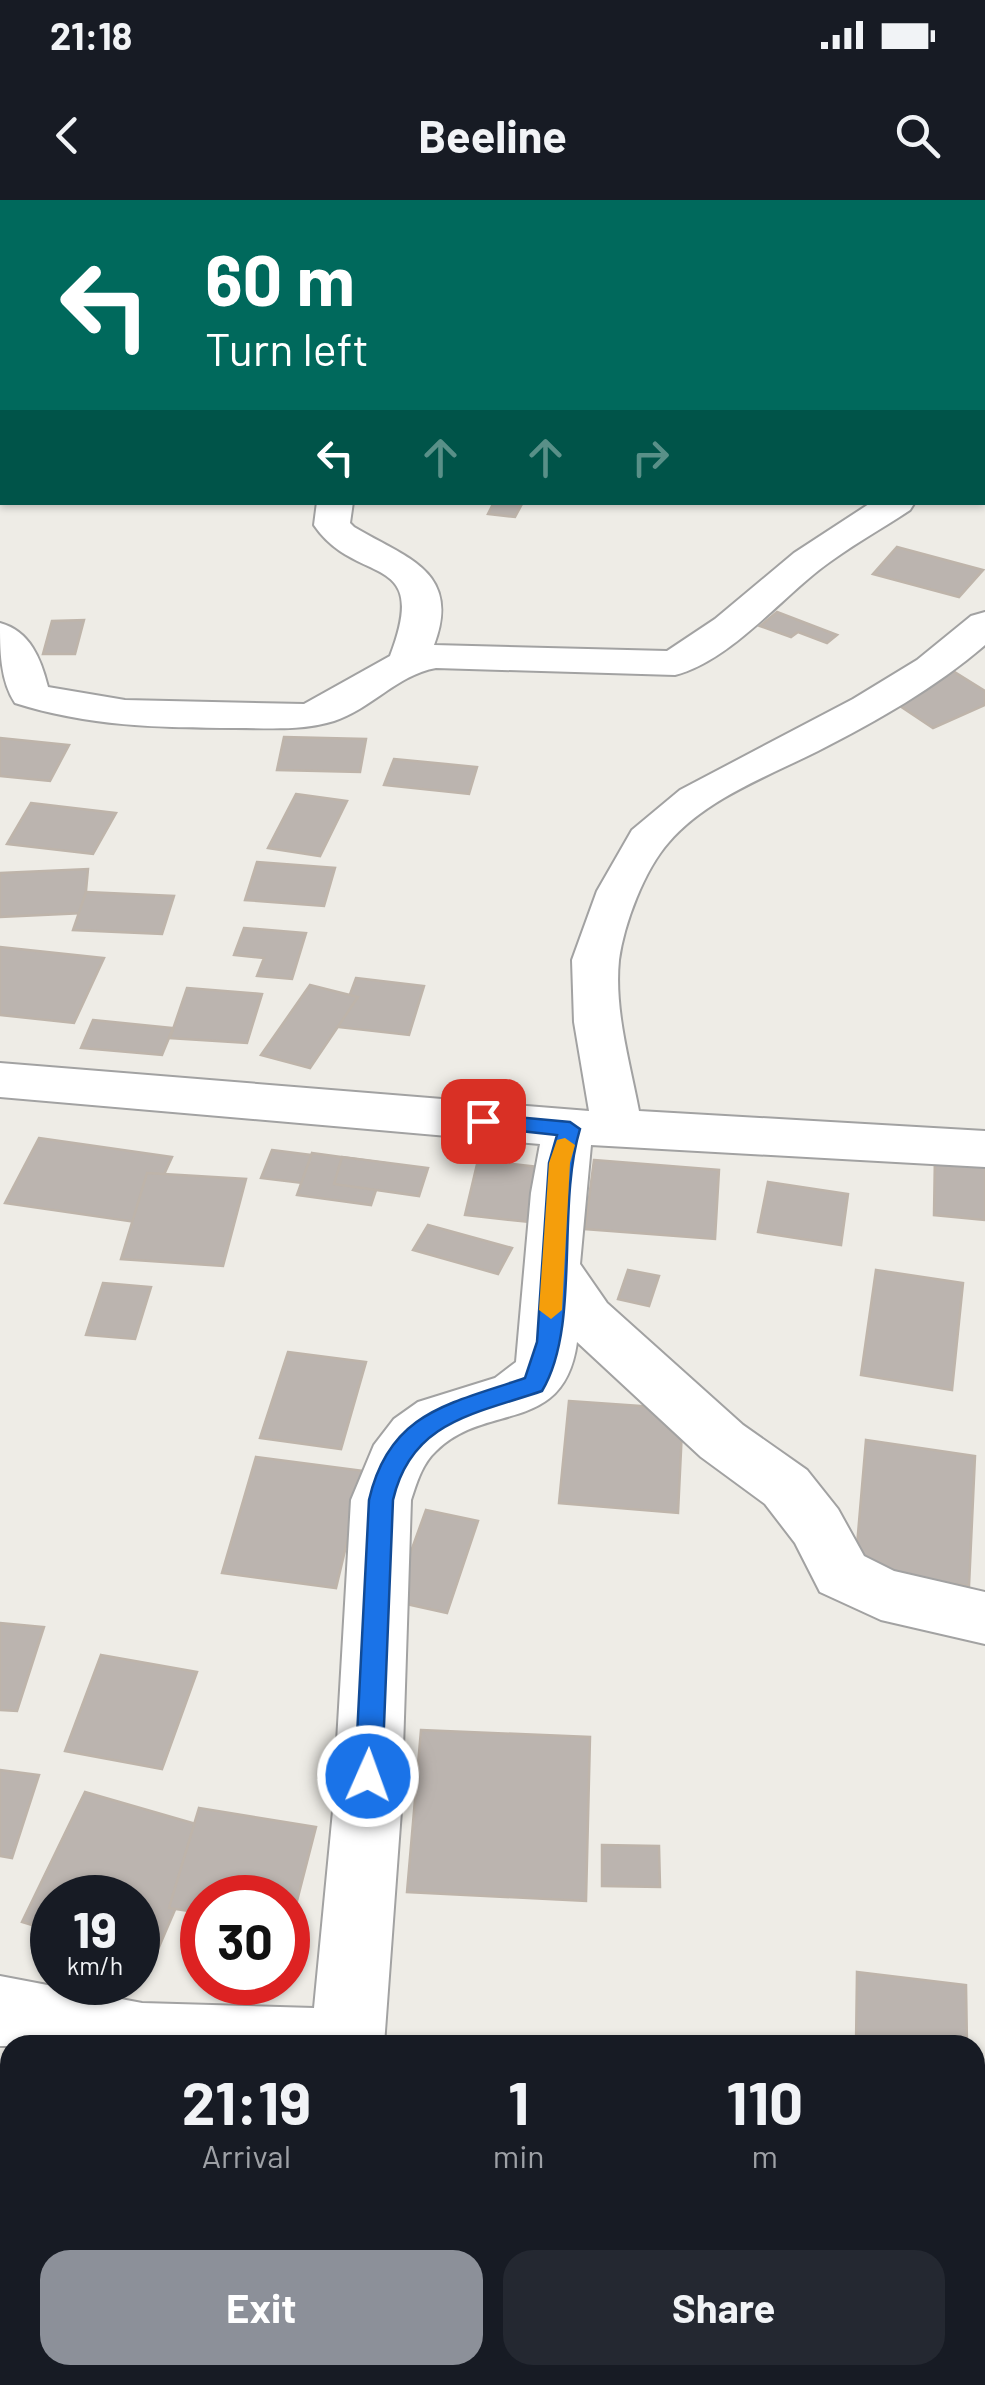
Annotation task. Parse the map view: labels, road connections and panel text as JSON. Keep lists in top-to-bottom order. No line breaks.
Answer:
{"page":{"status":"21:18","header":"Beeline","turn":["60 m","Turn left"],"speed":"19 km/h","limit":"30","eta":["21:19","Arrival","1","min","110","m"],"buttons":["Exit","Share"]}}
